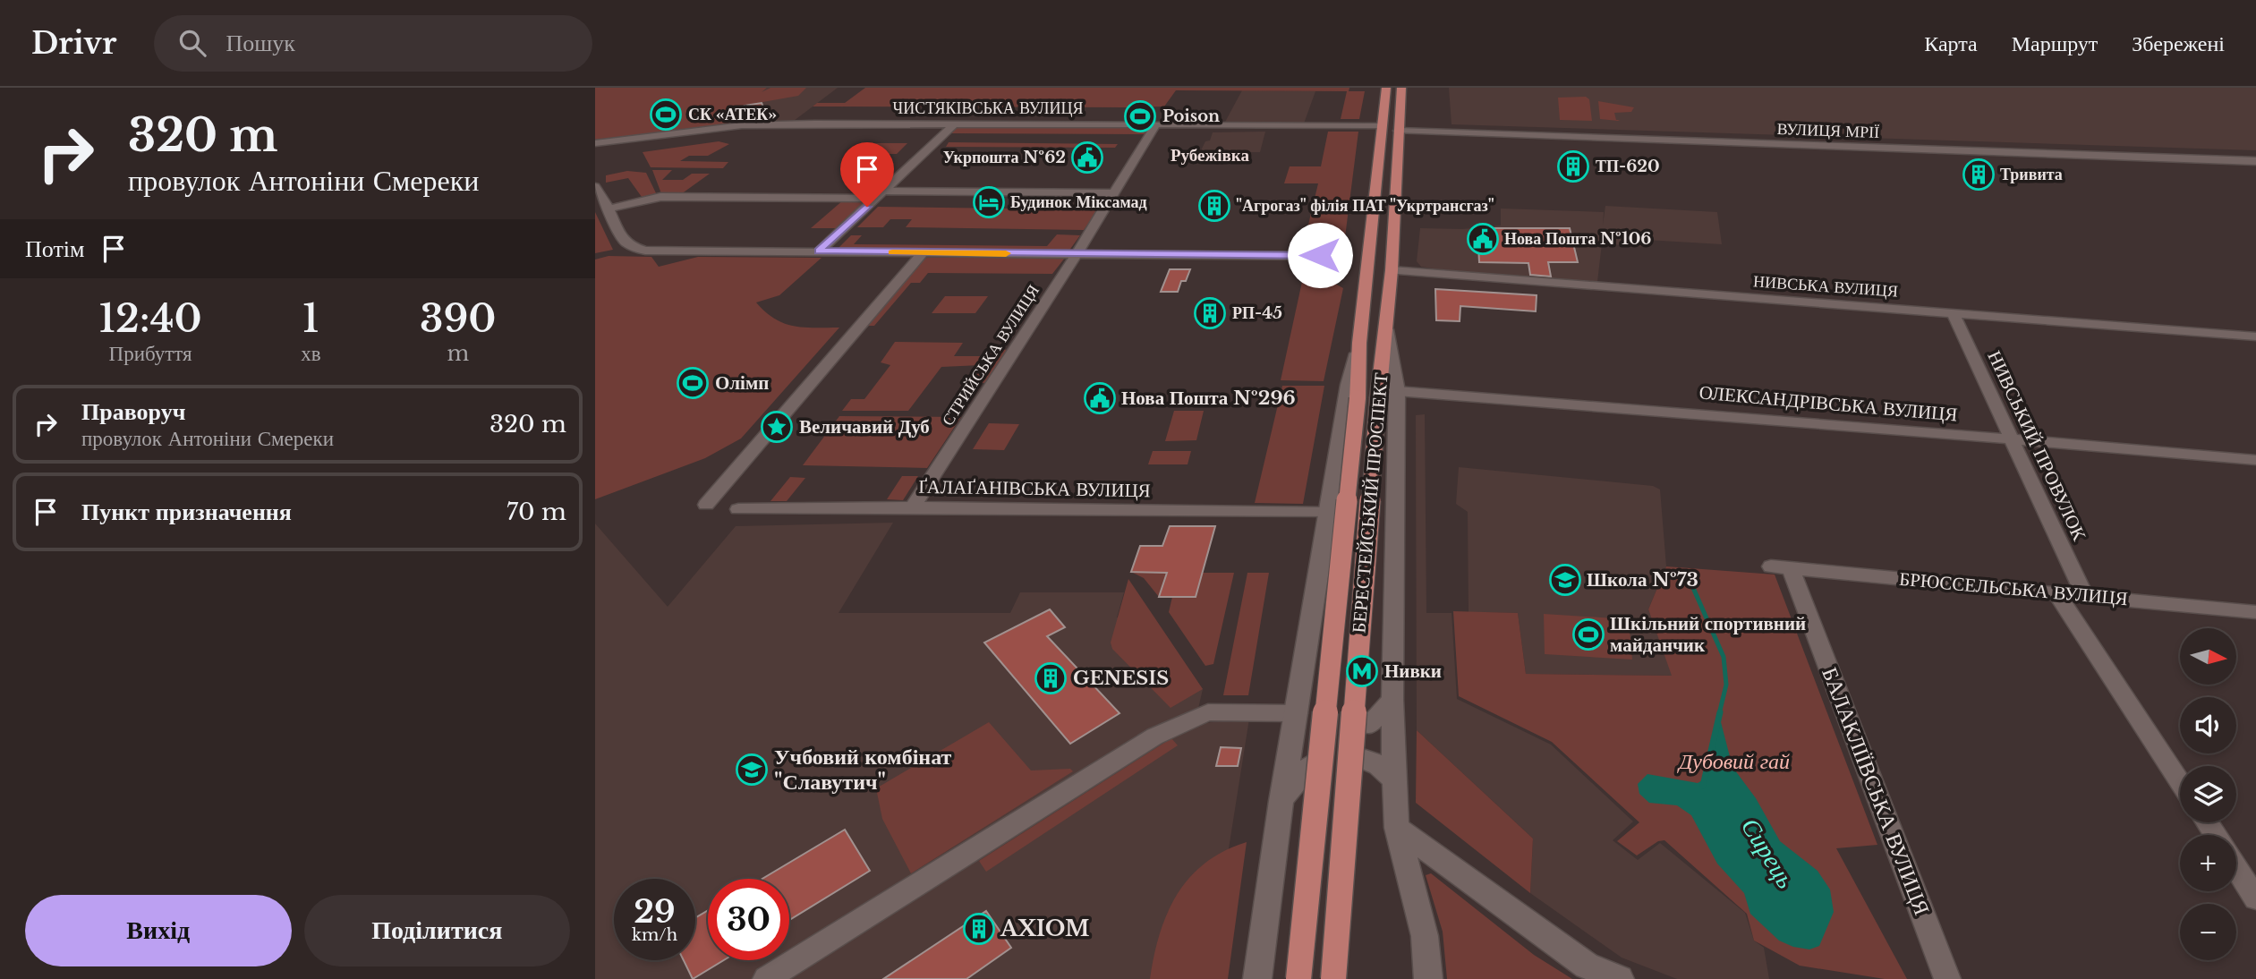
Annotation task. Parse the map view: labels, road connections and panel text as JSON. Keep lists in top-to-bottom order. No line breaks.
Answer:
{"streets":{"main road":["ВУЛИЦЯ МРІЇ","БЕРЕСТЕЙСЬКИЙ ПРОСПЕКТ"],"street":["ЧИСТЯКІВСЬКА ВУЛИЦЯ","НИВСЬКА ВУЛИЦЯ","СТРИЙСЬКА ВУЛИЦЯ","ОЛЕКСАНДРІВСЬКА ВУЛИЦЯ","НИВСЬКИЙ ПРОВУЛОК","ҐАЛАҐАНІВСЬКА ВУЛИЦЯ","БРЮССЕЛЬСЬКА ВУЛИЦЯ","БАЛАКЛІЇВСЬКА ВУЛИЦЯ"]},"crossings":[["ЧИСТЯКІВСЬКА ВУЛИЦЯ","СТРИЙСЬКА ВУЛИЦЯ"],["ЧИСТЯКІВСЬКА ВУЛИЦЯ","БЕРЕСТЕЙСЬКИЙ ПРОСПЕКТ"],["ВУЛИЦЯ МРІЇ","БЕРЕСТЕЙСЬКИЙ ПРОСПЕКТ"],["НИВСЬКА ВУЛИЦЯ","НИВСЬКИЙ ПРОВУЛОК"],["НИВСЬКА ВУЛИЦЯ","БЕРЕСТЕЙСЬКИЙ ПРОСПЕКТ"],["СТРИЙСЬКА ВУЛИЦЯ","ҐАЛАҐАНІВСЬКА ВУЛИЦЯ"],["ОЛЕКСАНДРІВСЬКА ВУЛИЦЯ","НИВСЬКИЙ ПРОВУЛОК"],["ОЛЕКСАНДРІВСЬКА ВУЛИЦЯ","БЕРЕСТЕЙСЬКИЙ ПРОСПЕКТ"],["НИВСЬКИЙ ПРОВУЛОК","БРЮССЕЛЬСЬКА ВУЛИЦЯ"],["ҐАЛАҐАНІВСЬКА ВУЛИЦЯ","БЕРЕСТЕЙСЬКИЙ ПРОСПЕКТ"],["БРЮССЕЛЬСЬКА ВУЛИЦЯ","БАЛАКЛІЇВСЬКА ВУЛИЦЯ"]],"districts":["Рубежівка"],"water":["Сирець"],"parks":["Дубовий гай"],"places":{"sports":["СК «АТЕК»","Poison","Олімп","Шкільний спортивний майданчик"],"public building":["Укрпошта №62","Нова Пошта №106","Нова Пошта №296"],"building":["ТП-620","Тривита","\"Агрогаз\" філія ПАТ \"Укртрансгаз\"","РП-45","GENESIS","AXIOM"],"hotel":["Будинок Міксамад"],"place":["Величавий Дуб"],"school or university":["Школа №73","Учбовий комбінат \"Славутич\""],"metro station":["Нивки"]},"north":"right","page":{"header":"Drivr","search":"Пошук","nav":["Карта","Маршрут","Збережені"],"turn":["320 m","провулок Антоніни Смереки"],"then":"Потім","eta":["12:40","Прибуття","1","хв","390","m"],"list":[{"name":"Праворуч","note":"провулок Антоніни Смереки","value":"320 m"},{"name":"Пункт призначення","value":"70 m"}],"map_buttons":["+","−"],"speed":"29 km/h","limit":"30","buttons":["Вихід","Поділитися"]}}
